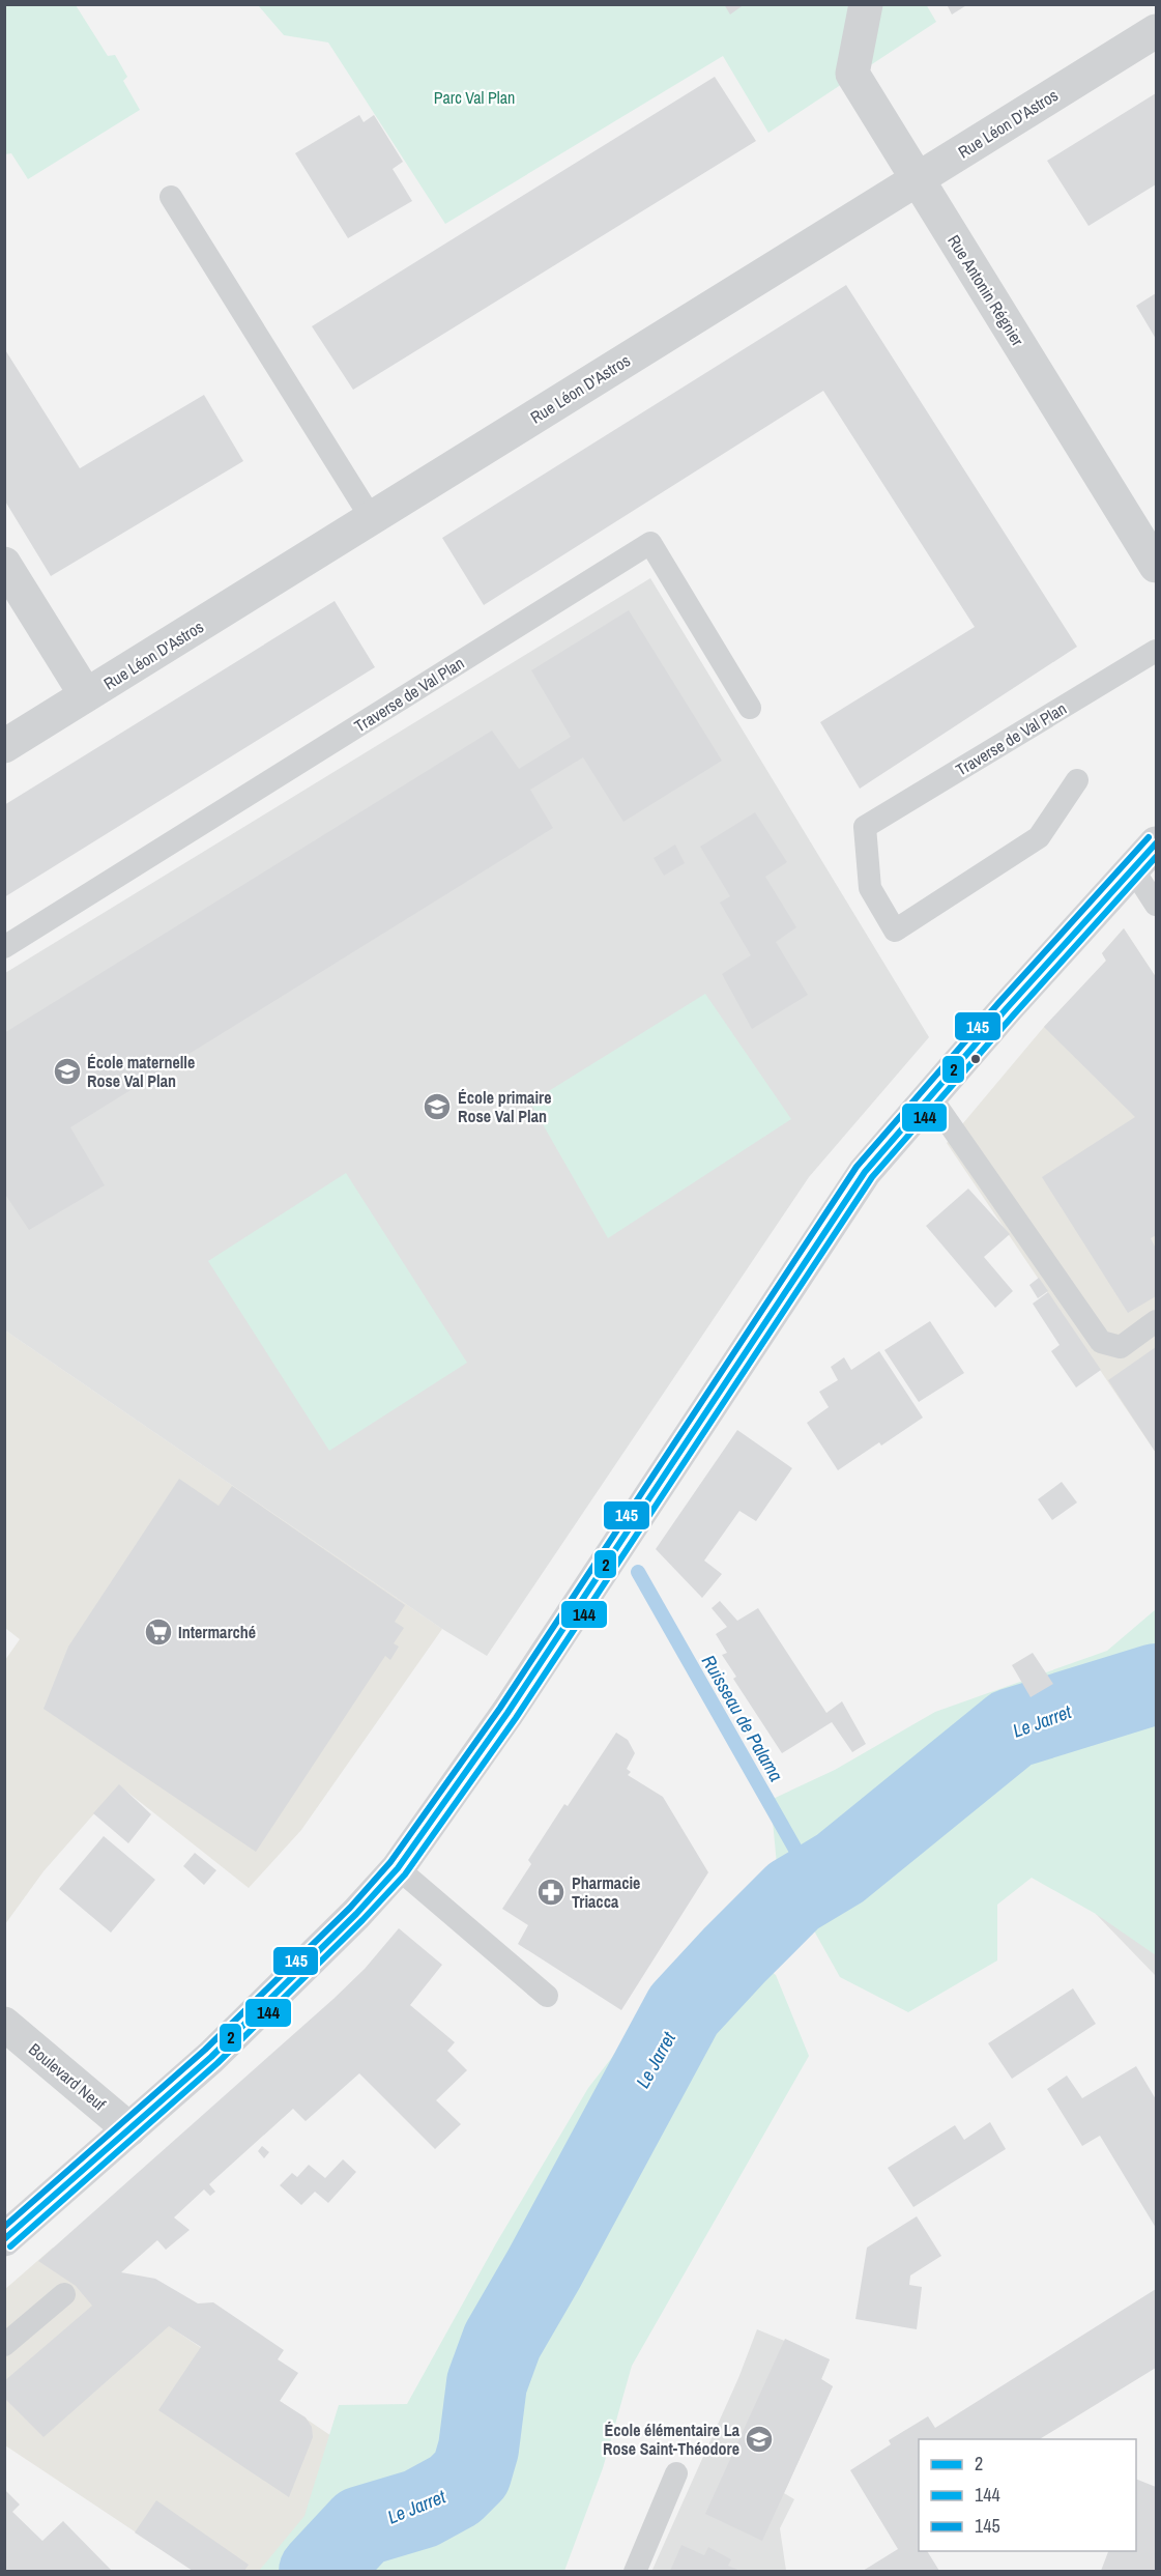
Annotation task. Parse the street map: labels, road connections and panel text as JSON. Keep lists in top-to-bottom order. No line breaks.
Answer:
{"streets":{"street":["Rue Léon D'Astros","Rue Antonin Régnier","Boulevard Neuf"],"lane":["Traverse de Val Plan"]},"crossings":[["Rue Léon D'Astros","Rue Antonin Régnier"]],"water":["Ruisseau de Palama","Le Jarret"],"parks":["Parc Val Plan"],"places":{"school or university":["École maternelle Rose Val Plan","École primaire Rose Val Plan","École élémentaire La Rose Saint-Théodore"],"supermarket":["Intermarché"],"pharmacy":["Pharmacie Triacca"]},"lines":["transit line 145","transit line 2","transit line 144"],"legend":["2","144","145"]}
